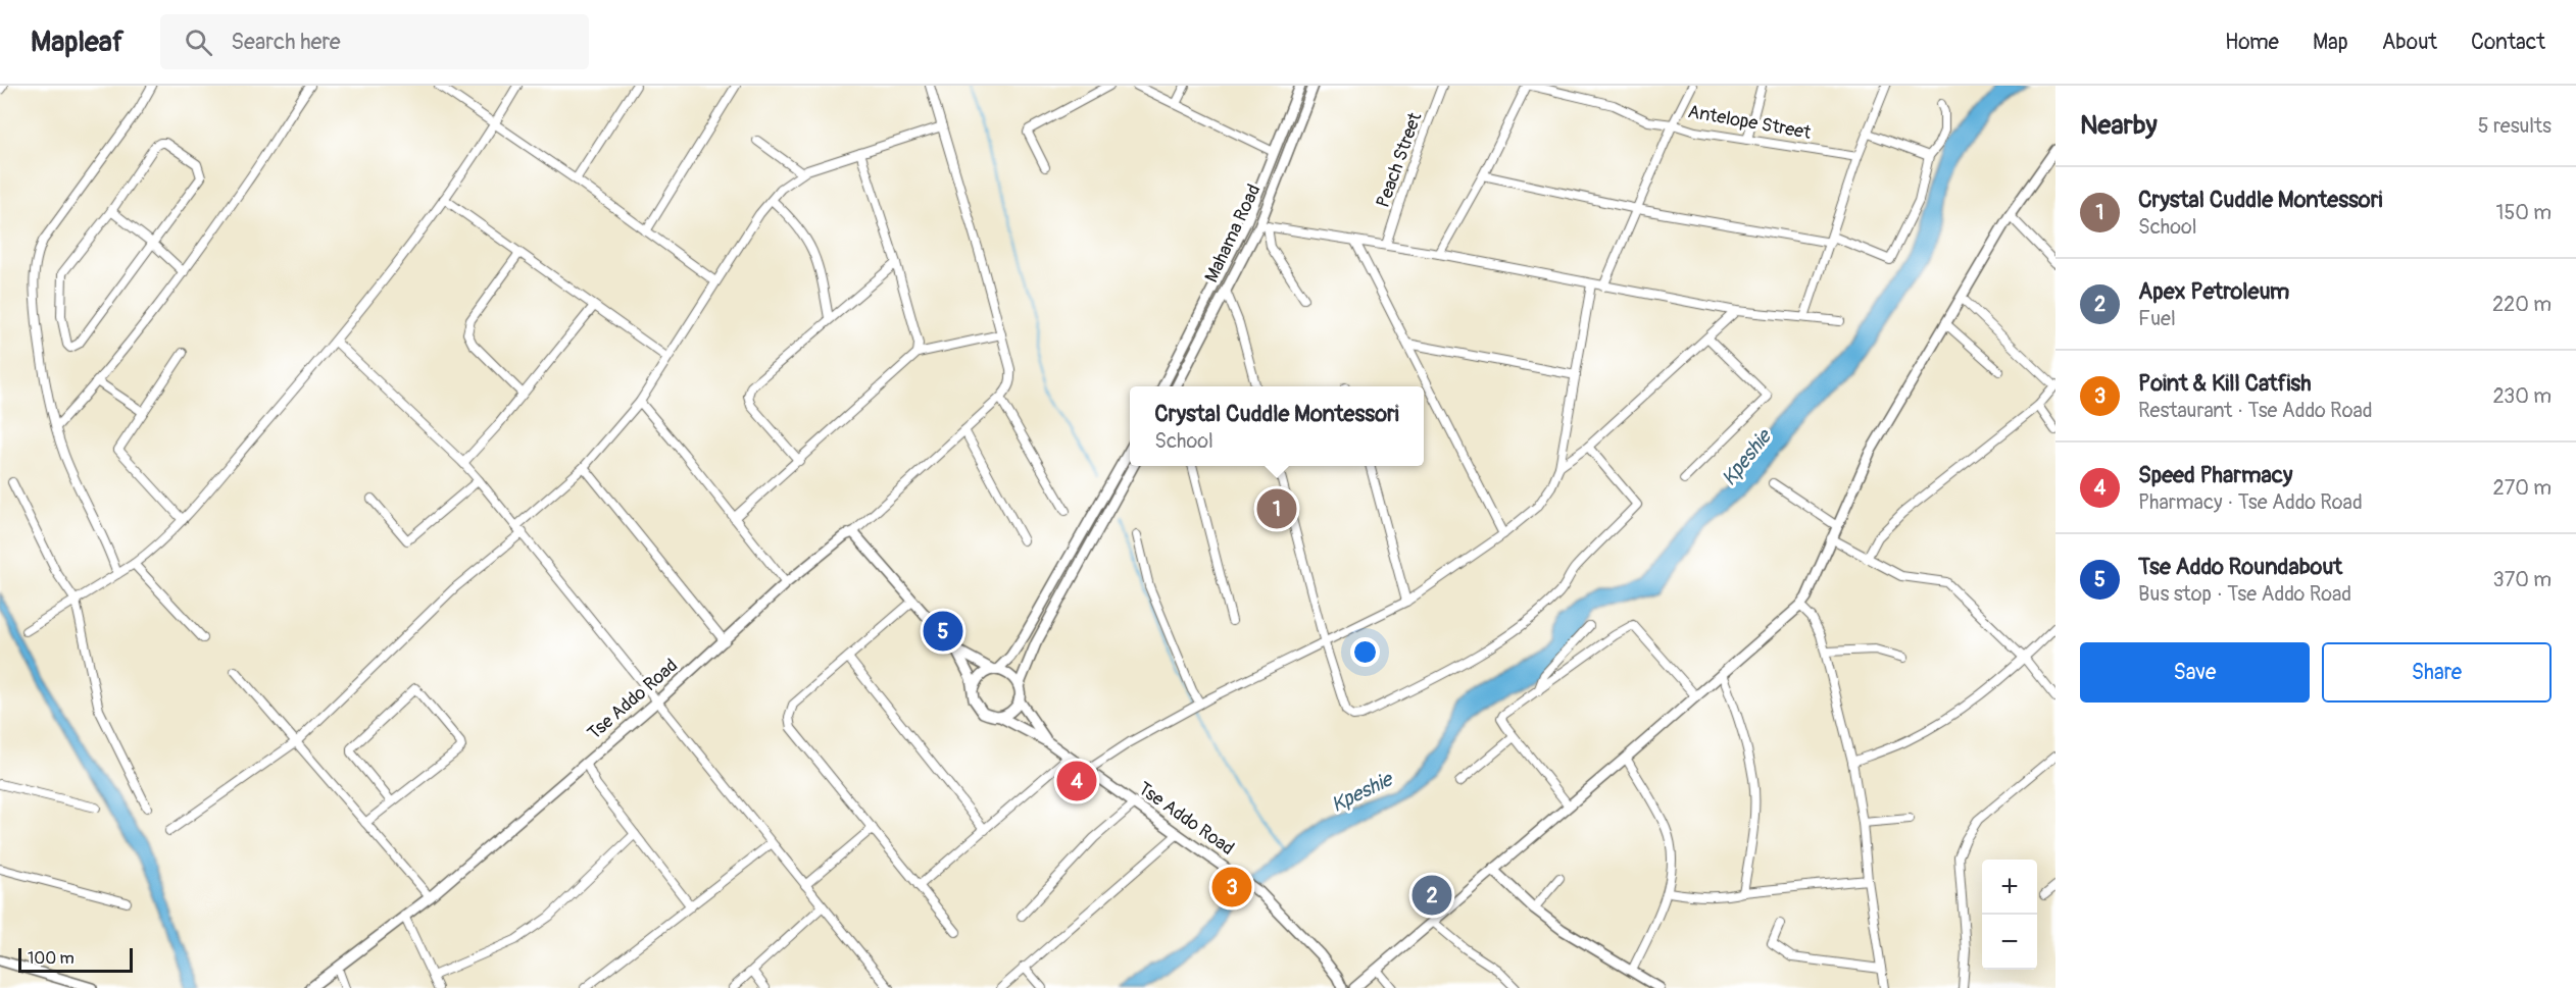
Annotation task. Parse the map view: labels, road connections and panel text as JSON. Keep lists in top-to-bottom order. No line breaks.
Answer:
{"streets":{"street":["Antelope Street","Peach Street","Mahama Road","Tse Addo Road"]},"water":["Kpeshie"],"scale_bar":"100 m","page":{"header":"Mapleaf","search":"Search here","nav":["Home","Map","About","Contact"],"heading":["Nearby","5 results"],"list":[{"mark":"1","name":"Crystal Cuddle Montessori","note":"School","value":"150 m"},{"mark":"2","name":"Apex Petroleum","note":"Fuel","value":"220 m"},{"mark":"3","name":"Point & Kill Catfish","note":"Restaurant · Tse Addo Road","value":"230 m"},{"mark":"4","name":"Speed Pharmacy","note":"Pharmacy · Tse Addo Road","value":"270 m"},{"mark":"5","name":"Tse Addo Roundabout","note":"Bus stop · Tse Addo Road","value":"370 m"}],"popup":["Crystal Cuddle Montessori","School"],"pins":["1","5","4","3","2"],"buttons":["Save","Share"],"map_buttons":["+","−"],"scale":"100 m"}}
